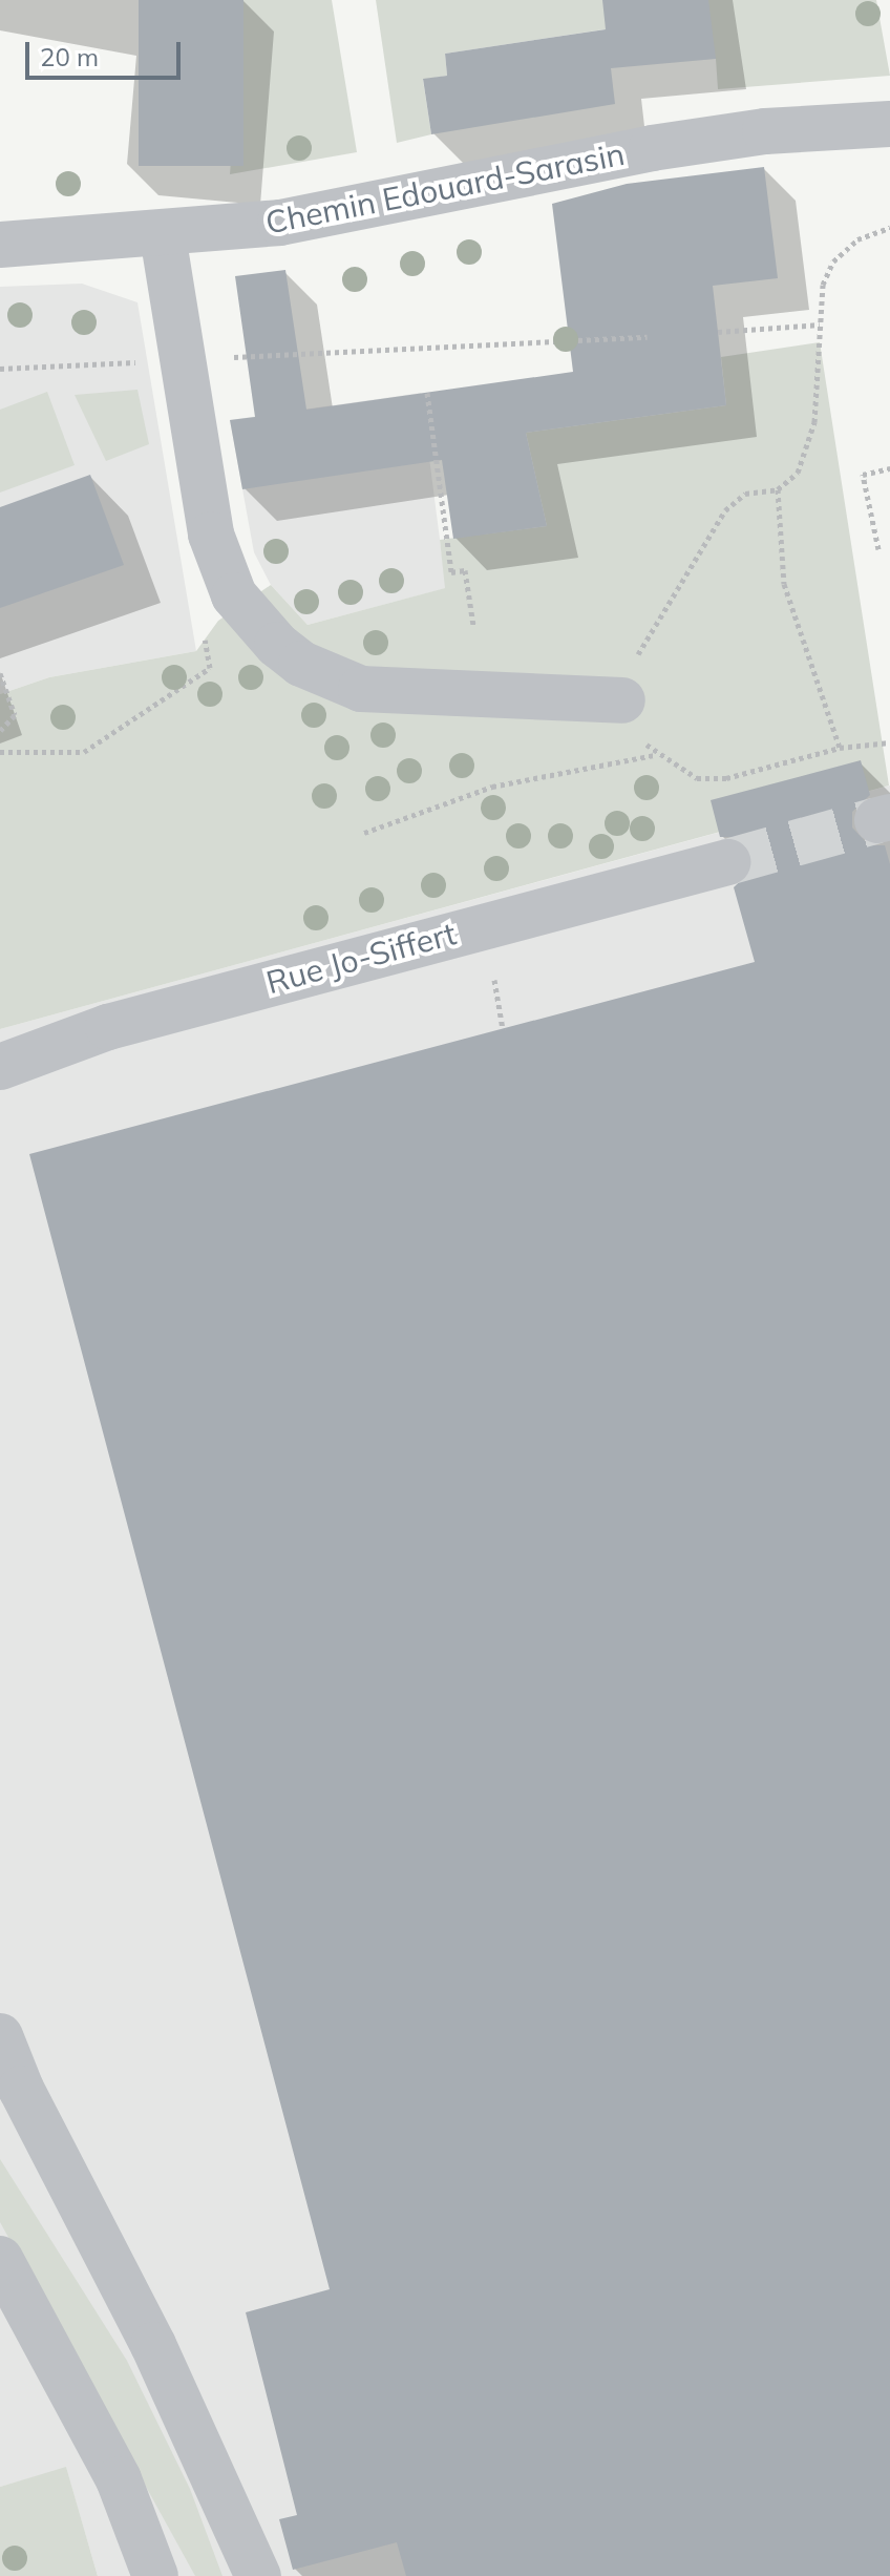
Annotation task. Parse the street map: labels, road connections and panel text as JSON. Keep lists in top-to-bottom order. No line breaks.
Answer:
{"streets":{"street":["Chemin Edouard-Sarasin","Rue Jo-Siffert"]},"scale_bar":"20 m"}
